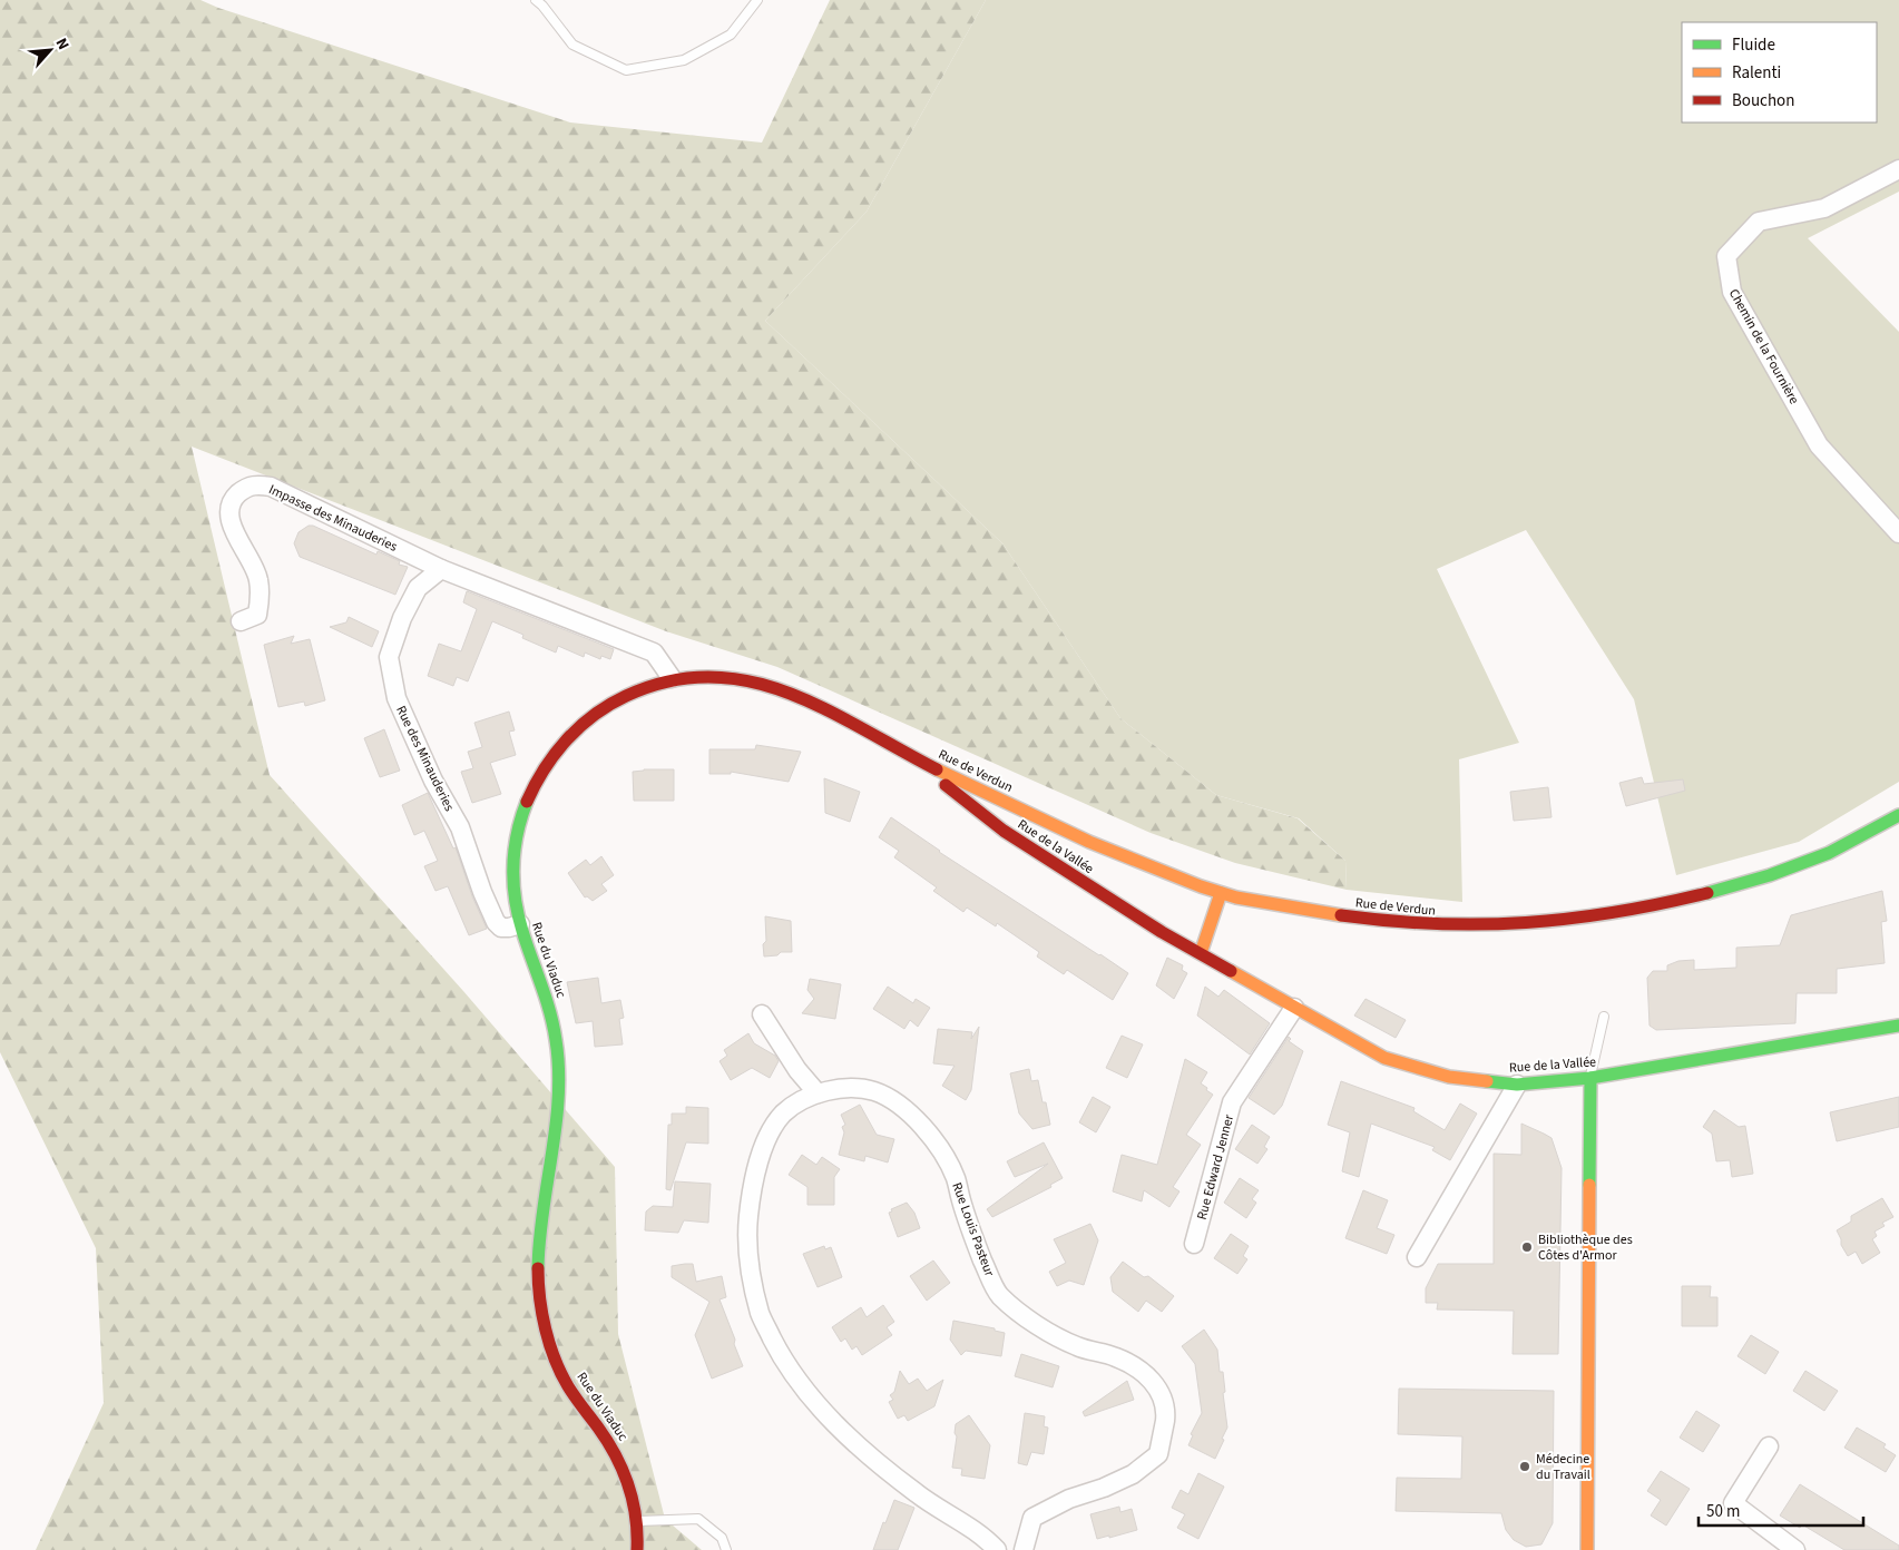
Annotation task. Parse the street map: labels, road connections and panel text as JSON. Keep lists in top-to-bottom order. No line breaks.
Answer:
{"streets":{"main road":["Rue de Verdun","Rue de la Vallée","Rue du Viaduc"],"street":["Chemin de la Fournière","Impasse des Minauderies","Rue des Minauderies","Rue Edward Jenner","Rue Louis Pasteur"]},"crossings":[["Impasse des Minauderies","Rue des Minauderies"],["Rue des Minauderies","Rue du Viaduc"],["Rue de Verdun","Rue de la Vallée"],["Rue de Verdun","Rue du Viaduc"],["Rue de la Vallée","Rue du Viaduc"],["Rue de la Vallée","Rue Edward Jenner"]],"places":["Bibliothèque des Côtes d'Armor","Médecine du Travail"],"legend":["Fluide","Ralenti","Bouchon"],"scale_bar":"50 m","north":"top right"}
